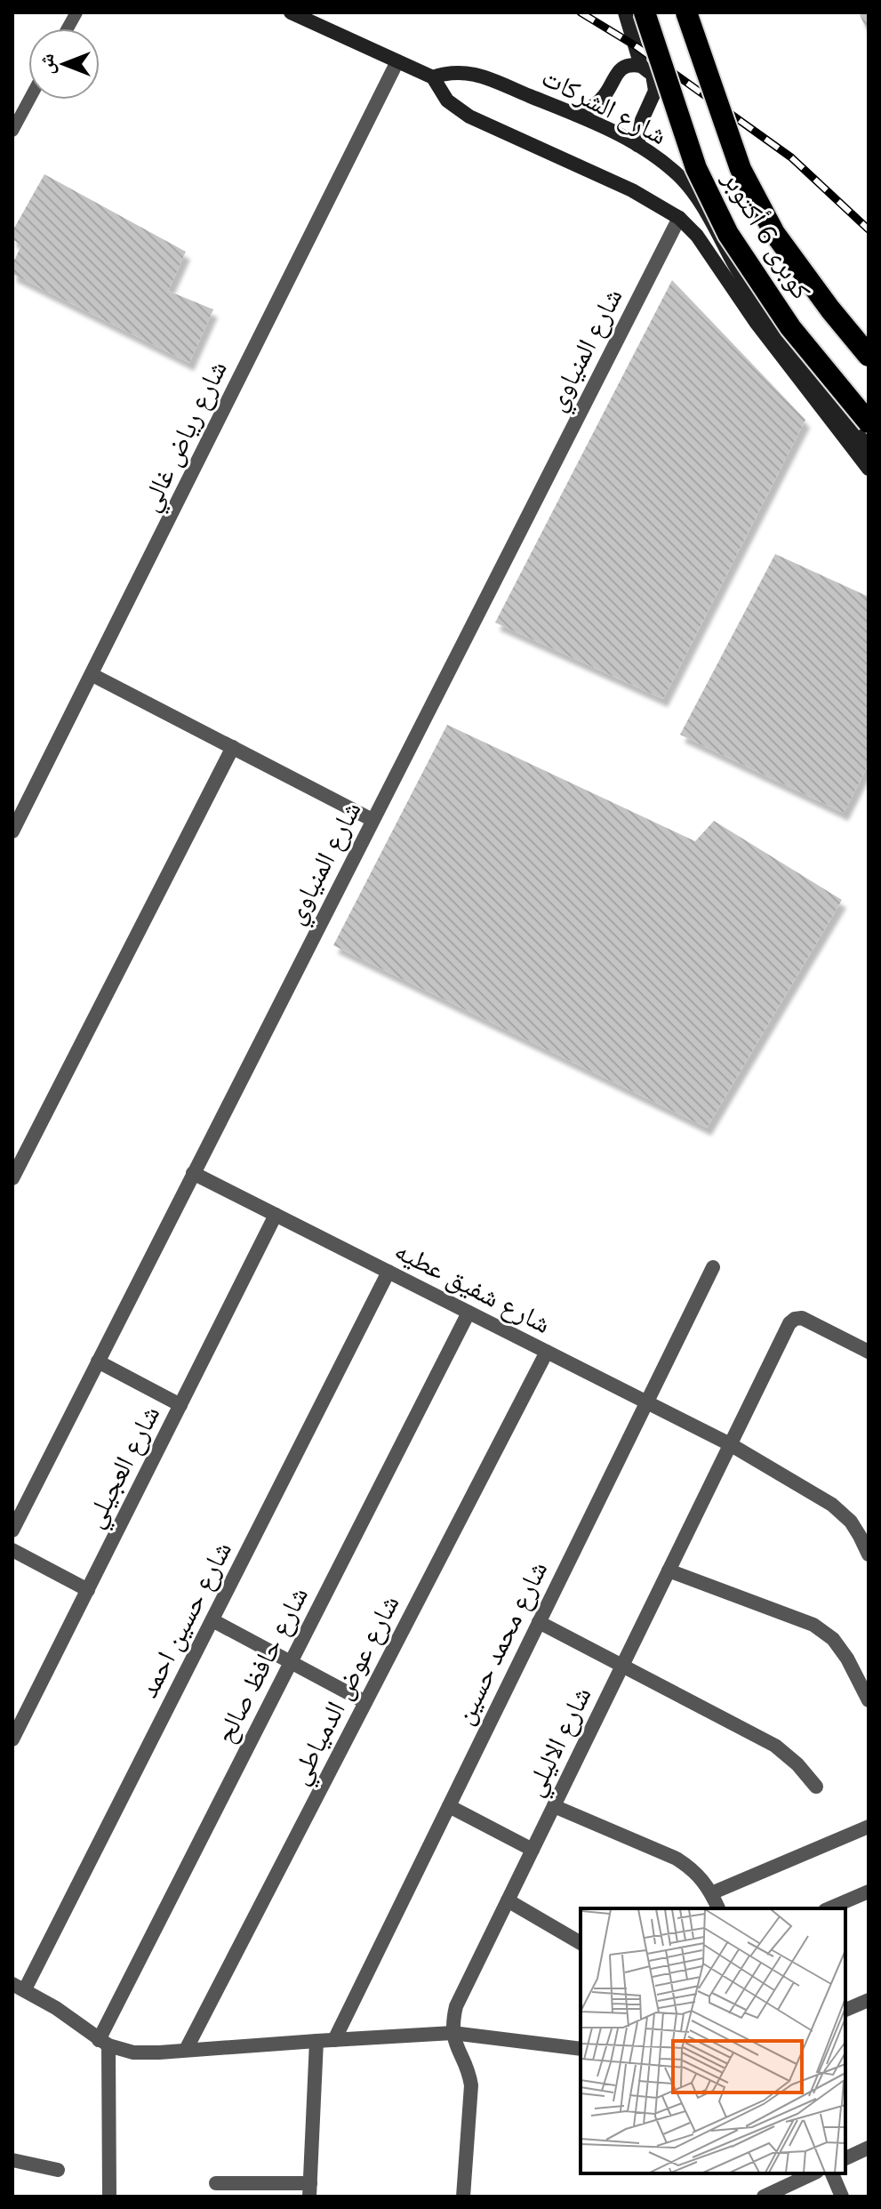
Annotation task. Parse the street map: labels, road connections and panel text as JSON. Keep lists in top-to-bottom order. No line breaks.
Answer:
{"streets":{"highway":["كوبرى 6 أكتوبر"],"main road":["شارع الشركات"],"street":["شارع المنياوي","شارع رياض غالي","شارع شفيق عطيه","شارع العجيلي","شارع حسين احمد","شارع محمد حسين","شارع حافظ صالح","شارع عوض الدمياطي","شارع الاليلي"]},"crossings":[["شارع الشركات","شارع المنياوي"],["شارع الشركات","شارع رياض غالي"],["شارع المنياوي","شارع شفيق عطيه"],["شارع شفيق عطيه","شارع العجيلي"],["شارع شفيق عطيه","شارع حسين احمد"],["شارع شفيق عطيه","شارع محمد حسين"],["شارع شفيق عطيه","شارع حافظ صالح"],["شارع شفيق عطيه","شارع عوض الدمياطي"],["شارع شفيق عطيه","شارع الاليلي"]],"north":"left"}
